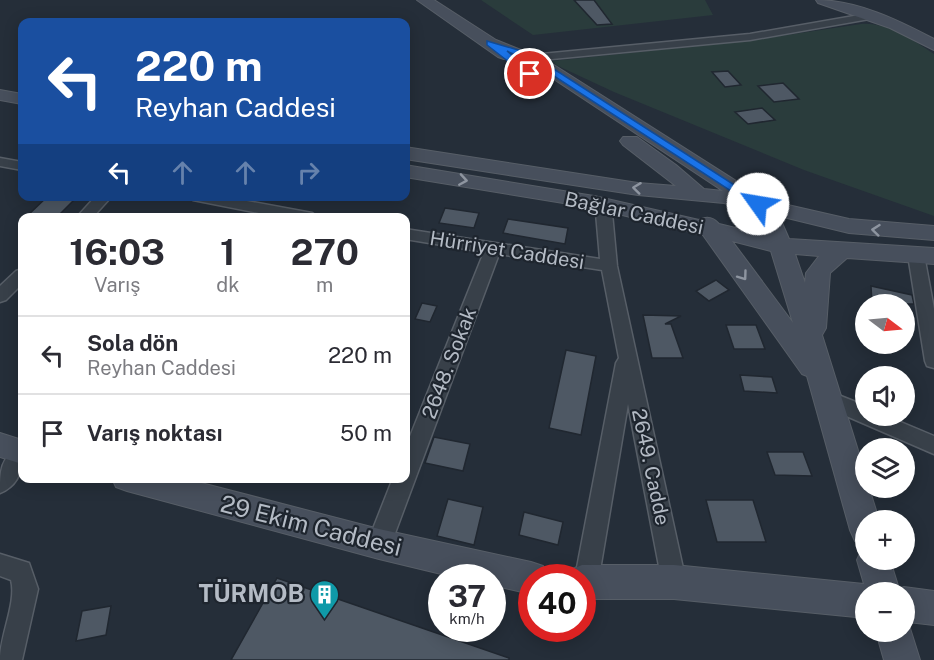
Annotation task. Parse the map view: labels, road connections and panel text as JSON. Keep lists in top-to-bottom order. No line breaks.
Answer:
{"streets":{"street":["Bağlar Caddesi","Hürriyet Caddesi","2648. Sokak","2649. Cadde","29 Ekim Caddesi"]},"crossings":[["Hürriyet Caddesi","2648. Sokak"],["Hürriyet Caddesi","2649. Cadde"],["2648. Sokak","29 Ekim Caddesi"]],"places":{"building":["TÜRMOB"]},"north":"right","page":{"turn":["220 m","Reyhan Caddesi"],"eta":["16:03","Varış","1","dk","270","m"],"map_buttons":["+","−"],"list":[{"name":"Sola dön","note":"Reyhan Caddesi","value":"220 m"},{"name":"Varış noktası","value":"50 m"}],"speed":"37 km/h","limit":"40"}}
